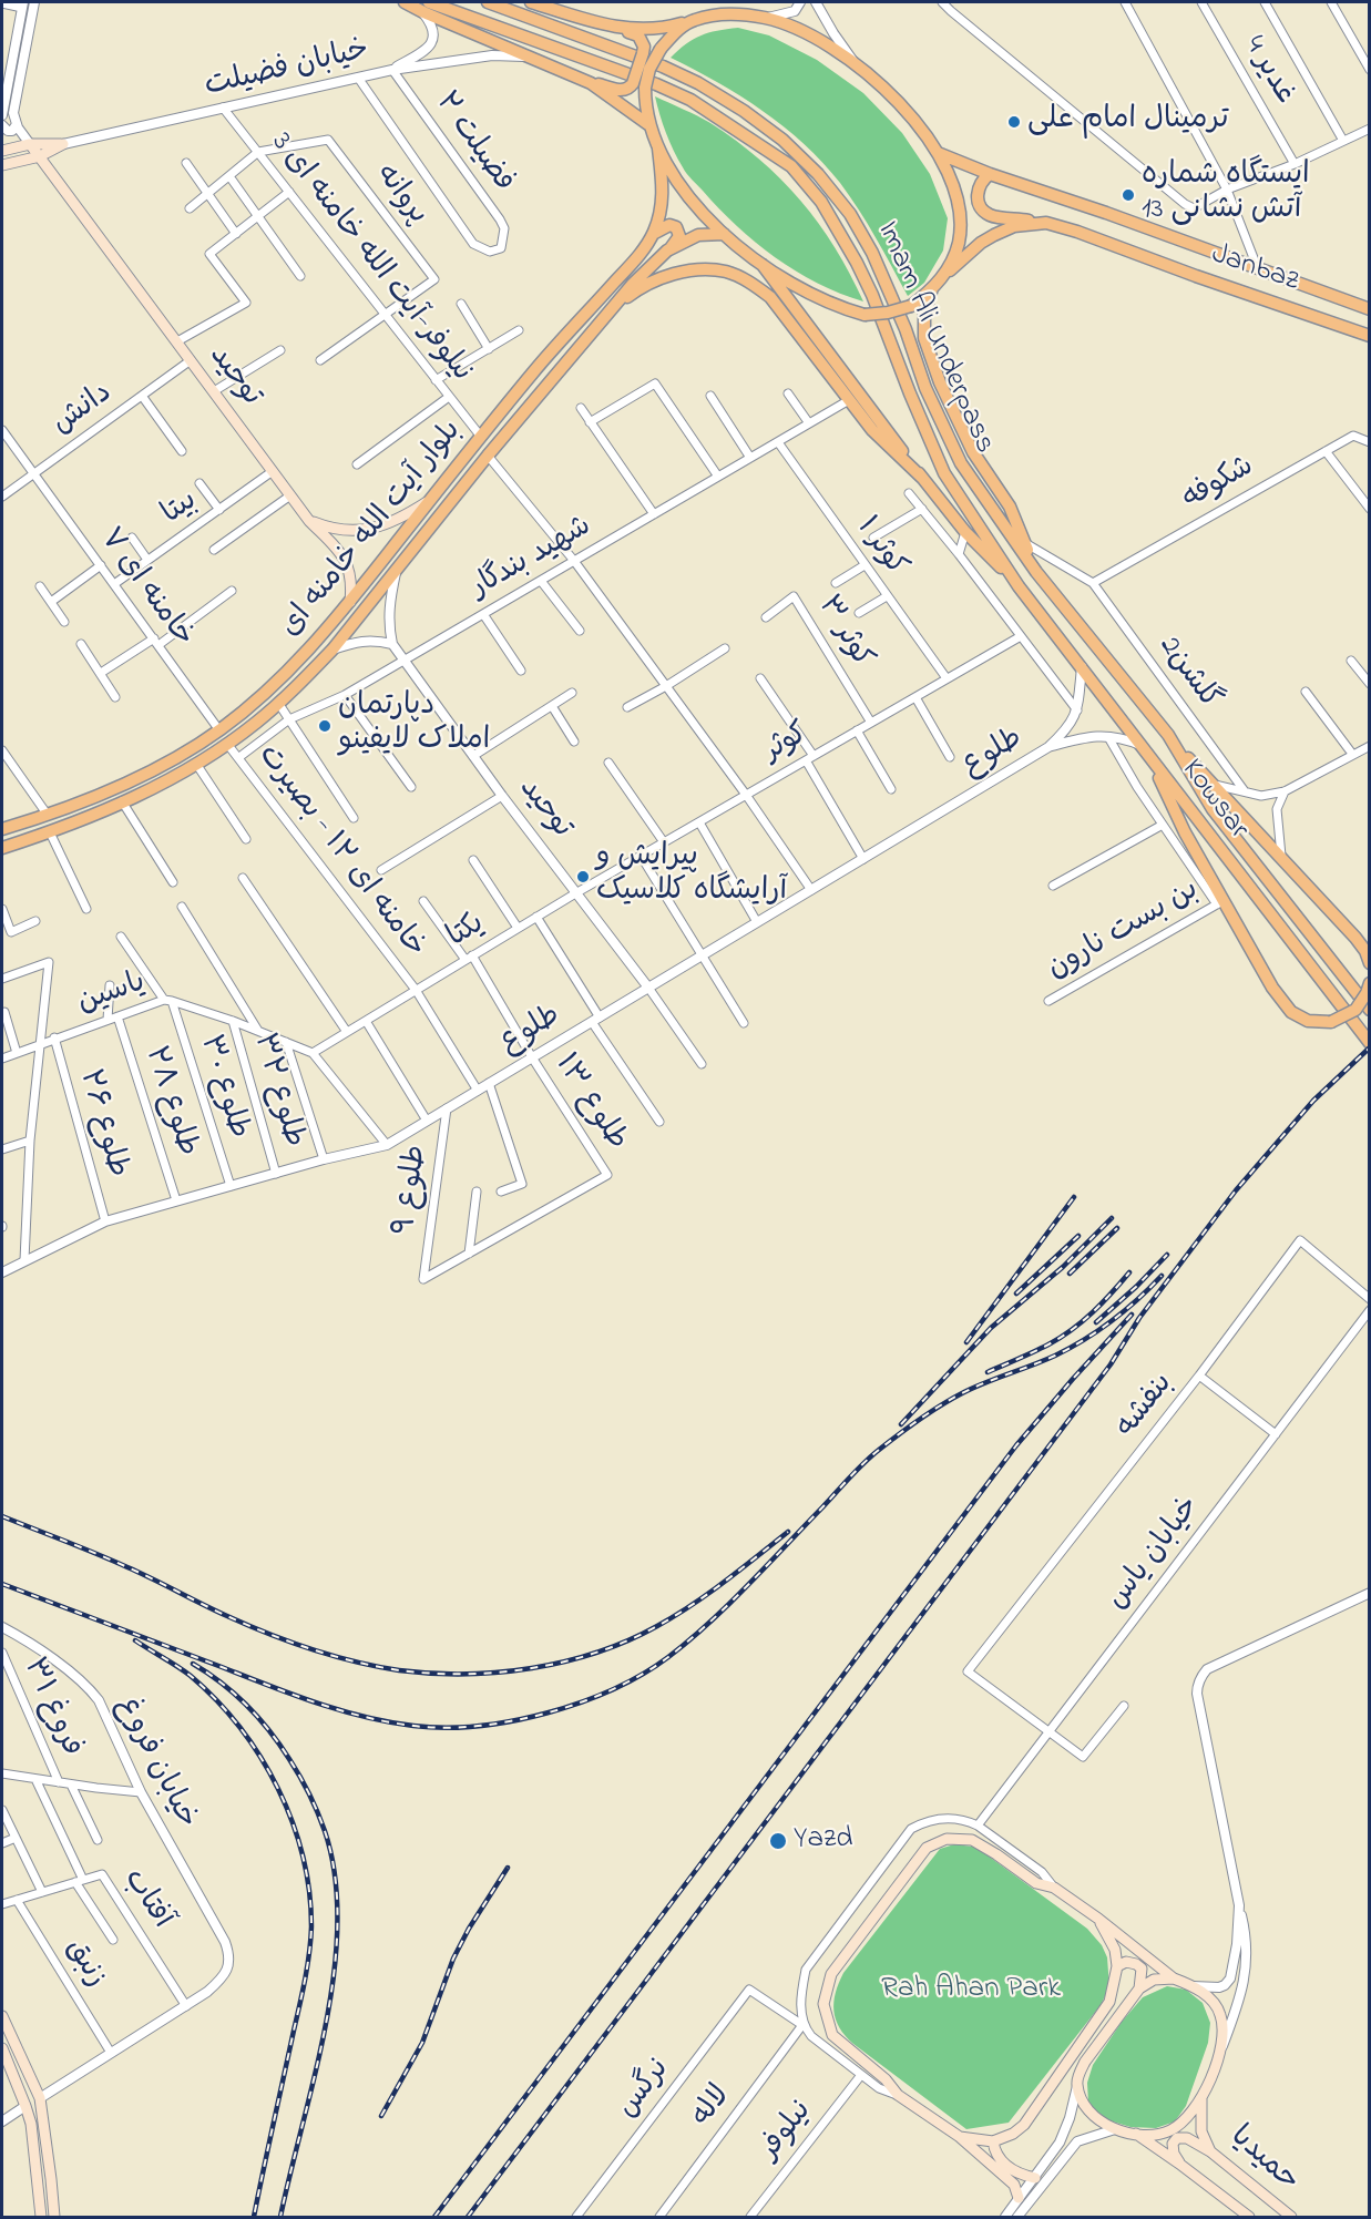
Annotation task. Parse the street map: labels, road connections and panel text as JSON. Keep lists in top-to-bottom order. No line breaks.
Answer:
{"streets":{"main road":["Janbaz","Imam Ali Underpass","توحید","بلوار آیت الله خامنه ای","Kowsar","حمیدیا"],"street":["خیابان فضیلت","غدیر 4","فضیلت ۲","پروانه","نیلوفر-آیت الله خامنه ای 3","دانش","شکوفه","بیتا","کوثر ۱","شهید بندگار","خامنه ای ۷","کوثر ۳","گلشن2","کوثر","طلوع","خامنه ای ۱۲ - بصیرت","بن بست نارون","یکتا","یاسین","طلوع ۳۰","طلوع ۳۲","طلوع ۲۸","طلوع ۱۳","طلوع ۲۶","طلوع ۹","بنفشه","خیابان یاس","فروغ ۳۱","خیابان فروغ","آفتاب","زنبق","نرگس","لاله","نیلوفر"]},"crossings":[["خیابان فضیلت","فضیلت ۲"],["خیابان فضیلت","نیلوفر-آیت الله خامنه ای 3"],["پروانه","نیلوفر-آیت الله خامنه ای 3"],["نیلوفر-آیت الله خامنه ای 3","بلوار آیت الله خامنه ای"],["Imam Ali Underpass","Kowsar"],["توحید","دانش"],["توحید","بیتا"],["توحید","بلوار آیت الله خامنه ای"],["توحید","شهید بندگار"],["توحید","کوثر"],["توحید","طلوع"],["توحید","یکتا"],["دانش","خامنه ای ۷"],["شکوفه","گلشن2"],["بیتا","خامنه ای ۷"],["بلوار آیت الله خامنه ای","خامنه ای ۷"],["بلوار آیت الله خامنه ای","خامنه ای ۱۲ - بصیرت"],["کوثر ۱","شهید بندگار"],["کوثر ۱","کوثر"],["شهید بندگار","خامنه ای ۱۲ - بصیرت"],["کوثر ۳","کوثر"],["کوثر","یکتا"],["طلوع","خامنه ای ۱۲ - بصیرت"],["طلوع","طلوع ۳۰"],["طلوع","طلوع ۳۲"],["طلوع","طلوع ۲۸"],["طلوع","طلوع ۱۳"],["طلوع","طلوع ۲۶"],["طلوع","طلوع ۹"],["خامنه ای ۱۲ - بصیرت","یکتا"],["یکتا","یاسین"],["یکتا","طلوع ۱۳"],["یاسین","طلوع ۳۰"],["یاسین","طلوع ۳۲"],["یاسین","طلوع ۲۸"],["یاسین","طلوع ۲۶"],["طلوع ۱۳","طلوع ۹"],["بنفشه","خیابان یاس"],["خیابان فروغ","آفتاب"],["آفتاب","زنبق"],["نرگس","لاله"]],"parks":["Rah Ahan Park"],"places":["ترمینال امام علی","ایستگاه شماره 13 آتش نشانی","دپارتمان املاک لایفینو","پیرایش و آرایشگاه کلاسیک","Yazd"]}
